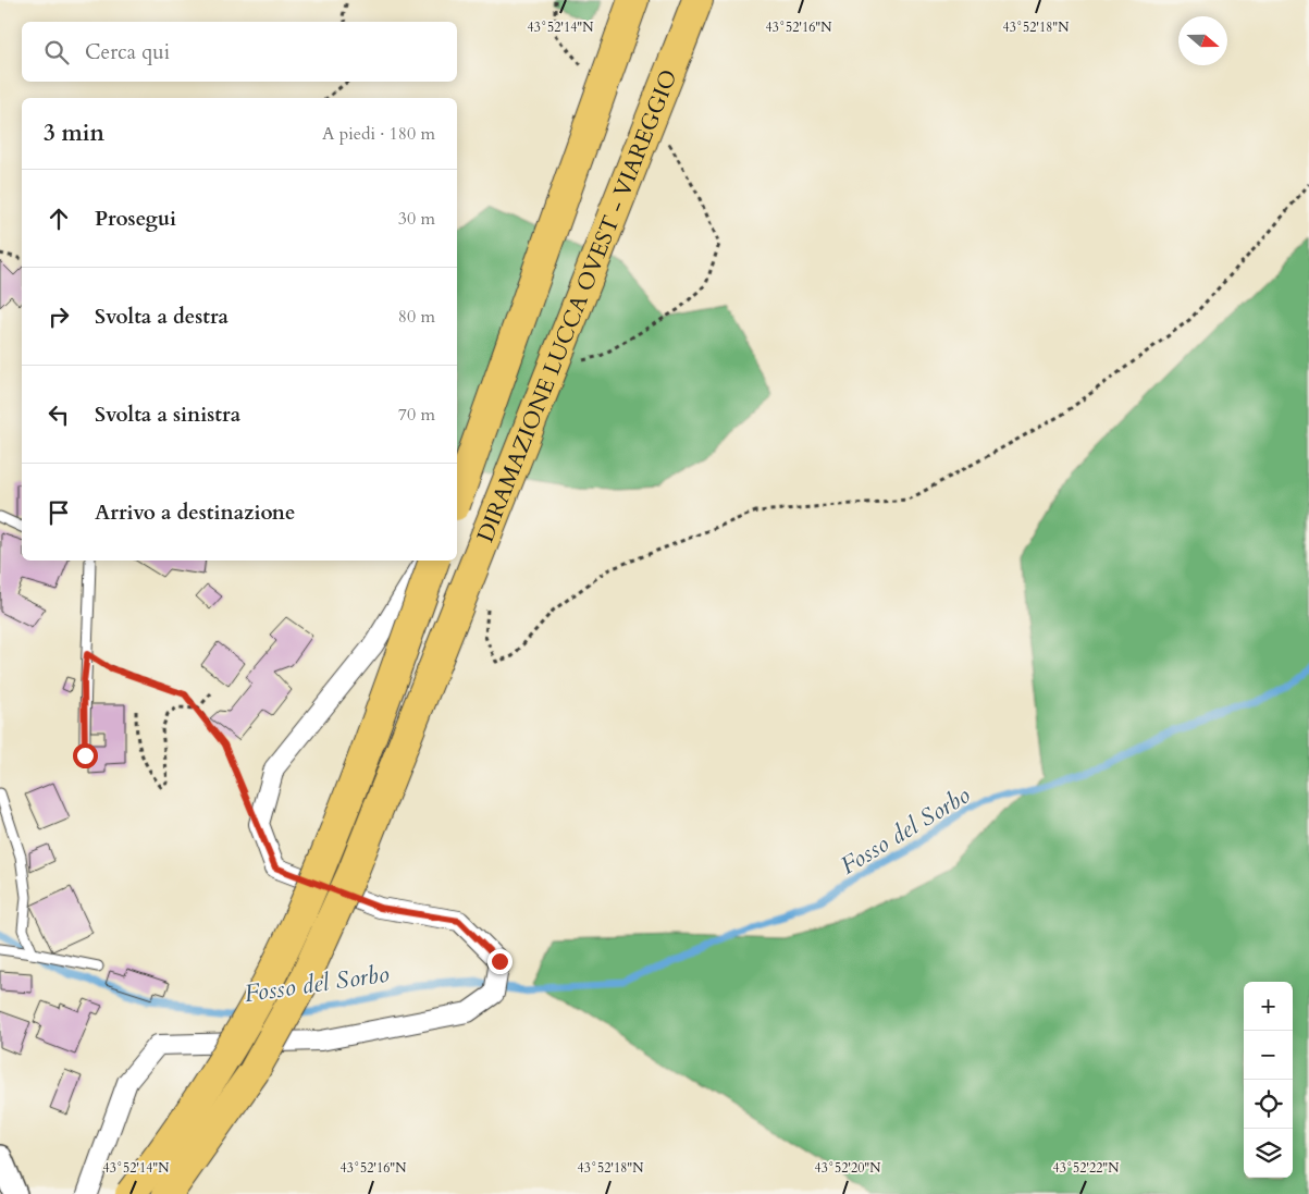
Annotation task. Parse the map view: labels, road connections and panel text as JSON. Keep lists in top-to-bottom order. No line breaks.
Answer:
{"streets":{"highway":["DIRAMAZIONE LUCCA OVEST - VIAREGGIO"]},"water":["Fosso del Sorbo"],"north":"right","page":{"search":"Cerca qui","heading":["3 min","A piedi · 180 m"],"list":[["Prosegui","30 m"],["Svolta a destra","80 m"],["Svolta a sinistra","70 m"],"Arrivo a destinazione"],"map_buttons":["+","−"]},"coordinates":["43°52'14\"N","43°52'16\"N","43°52'18\"N","43°52'20\"N","43°52'22\"N"]}
